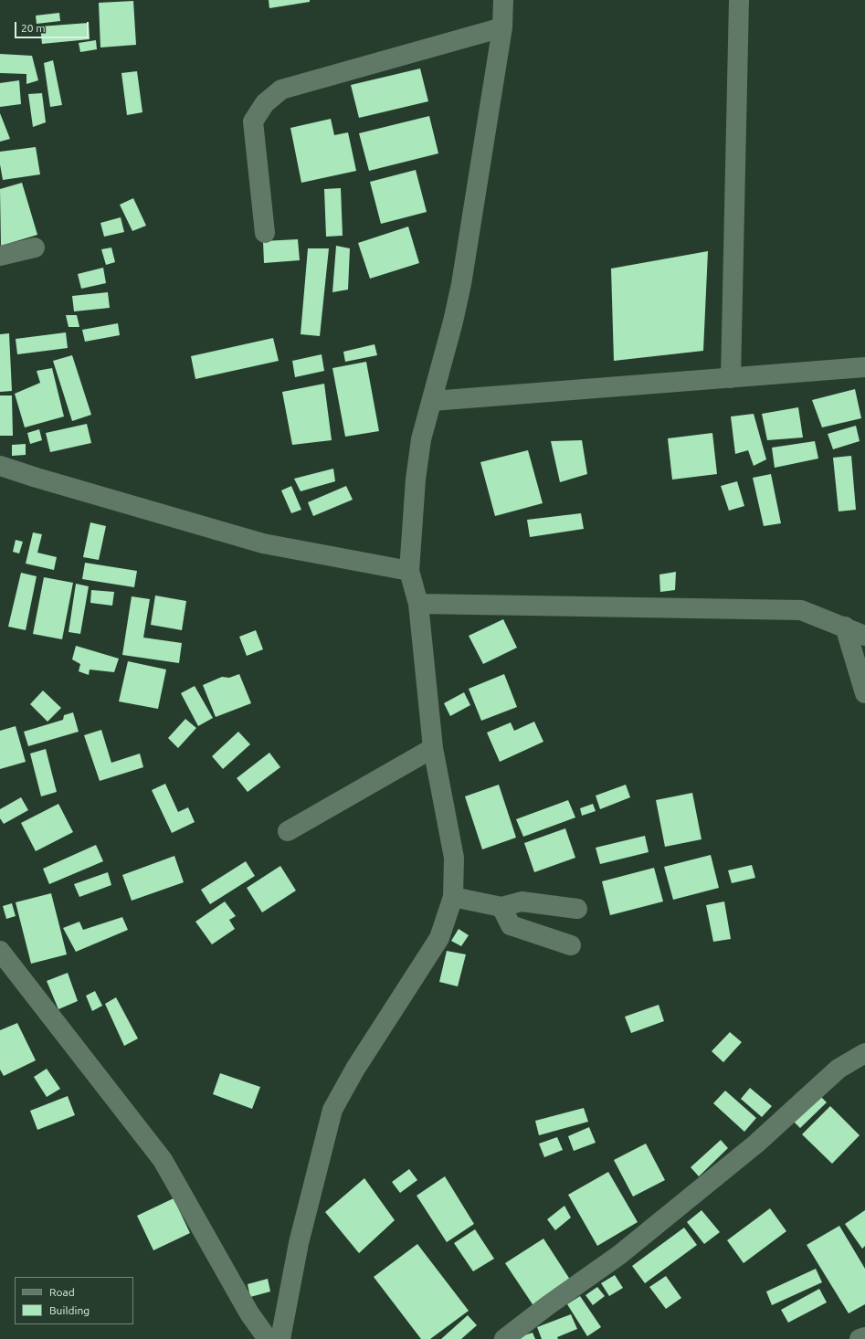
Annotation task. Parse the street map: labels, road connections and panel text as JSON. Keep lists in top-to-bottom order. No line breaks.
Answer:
{"legend":["Road","Building"],"scale_bar":"20 m"}
